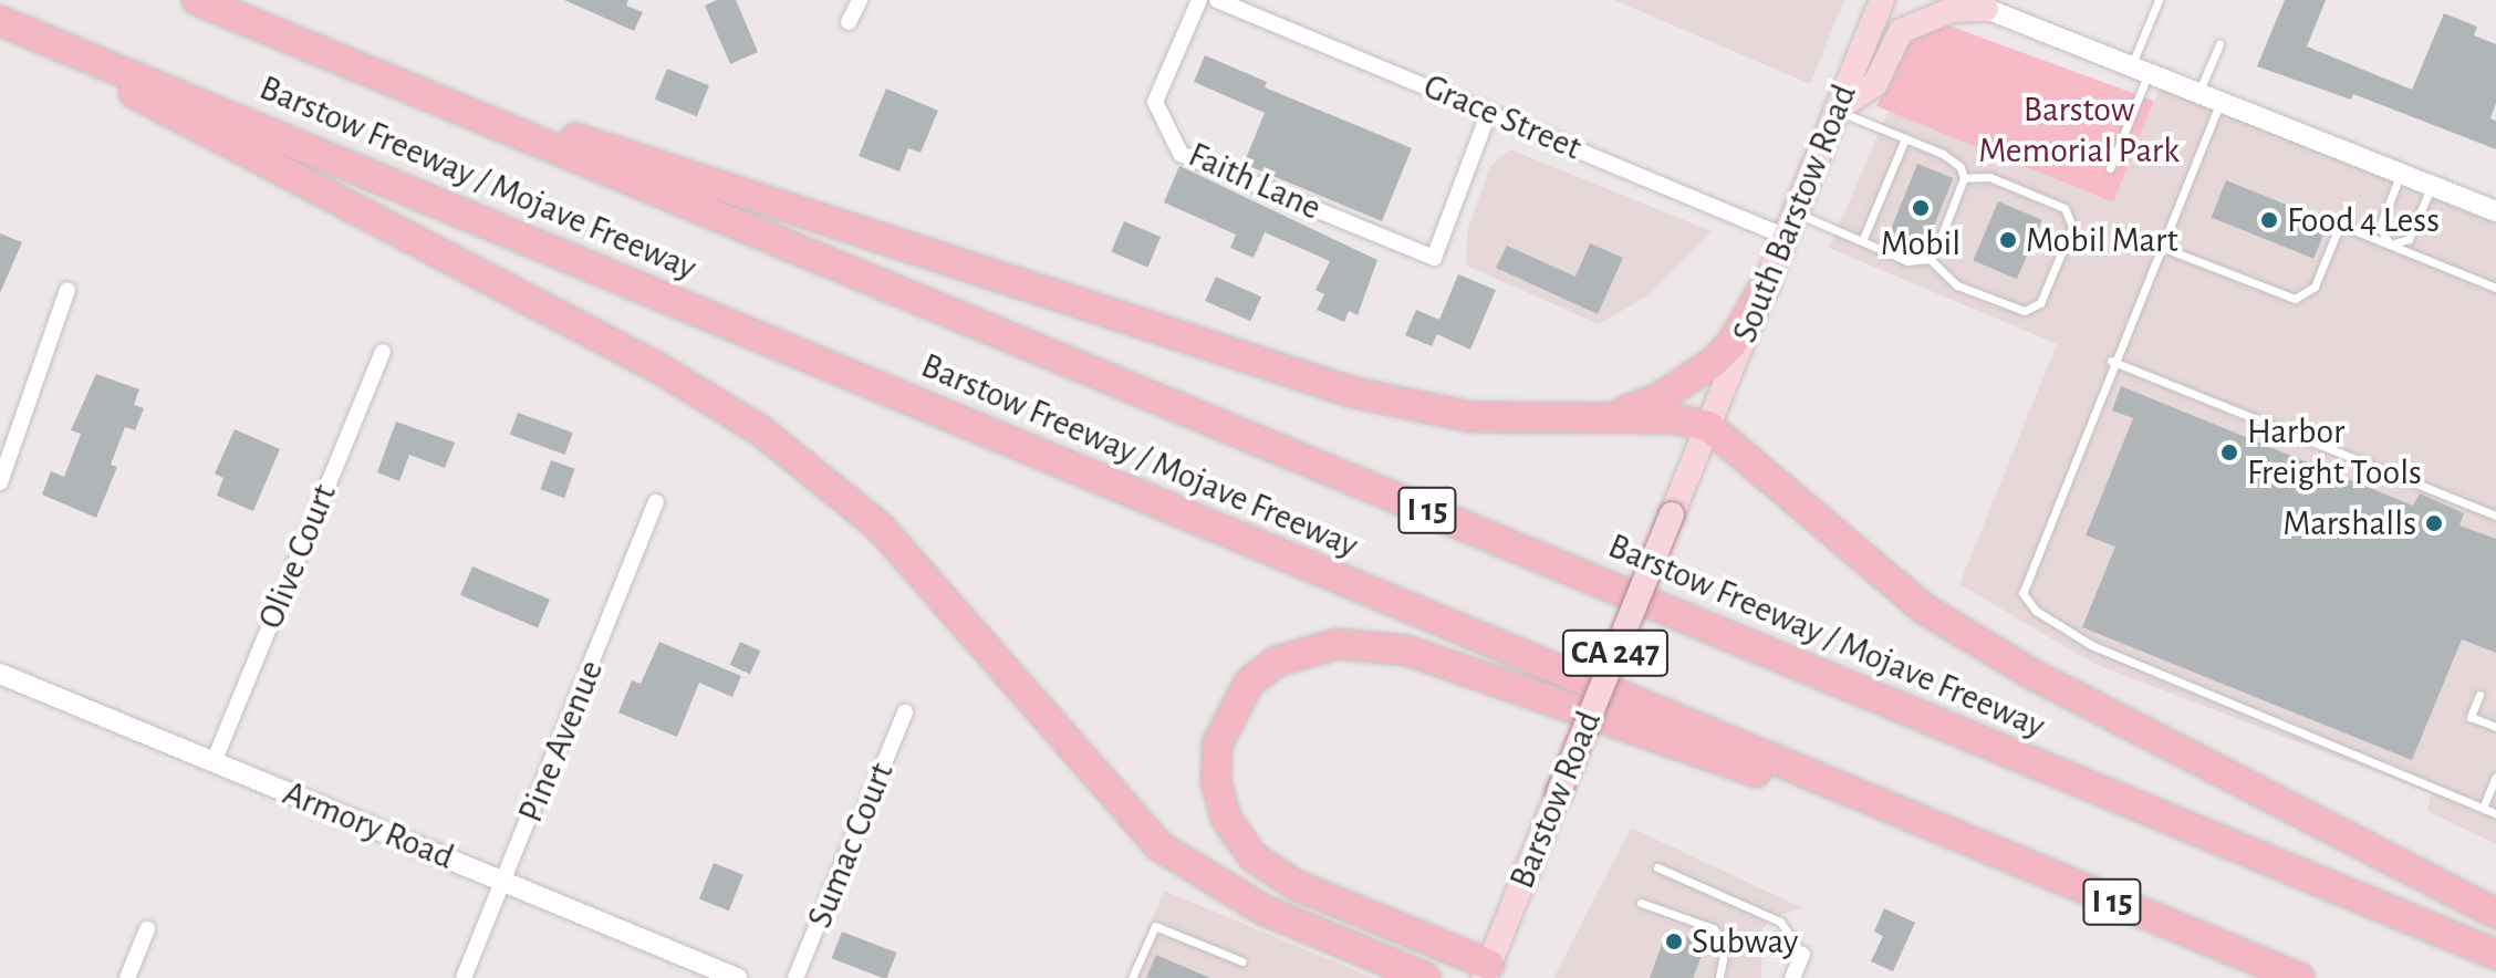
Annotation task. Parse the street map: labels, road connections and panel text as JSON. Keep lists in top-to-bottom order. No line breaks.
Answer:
{"streets":{"highway":["Barstow Freeway / Mojave Freeway","I 15"],"main road":["South Barstow Road","CA 247","Barstow Road"],"street":["Grace Street","Faith Lane","Olive Court","Pine Avenue","Armory Road","Sumac Court"]},"crossings":[["Grace Street","Faith Lane"],["Grace Street","South Barstow Road"],["South Barstow Road","Barstow Road"],["Olive Court","Armory Road"],["Pine Avenue","Armory Road"]],"parks":["Barstow Memorial Park"],"places":["Mobil","Food 4 Less","Mobil Mart","Harbor Freight Tools","Marshalls","Subway"]}
